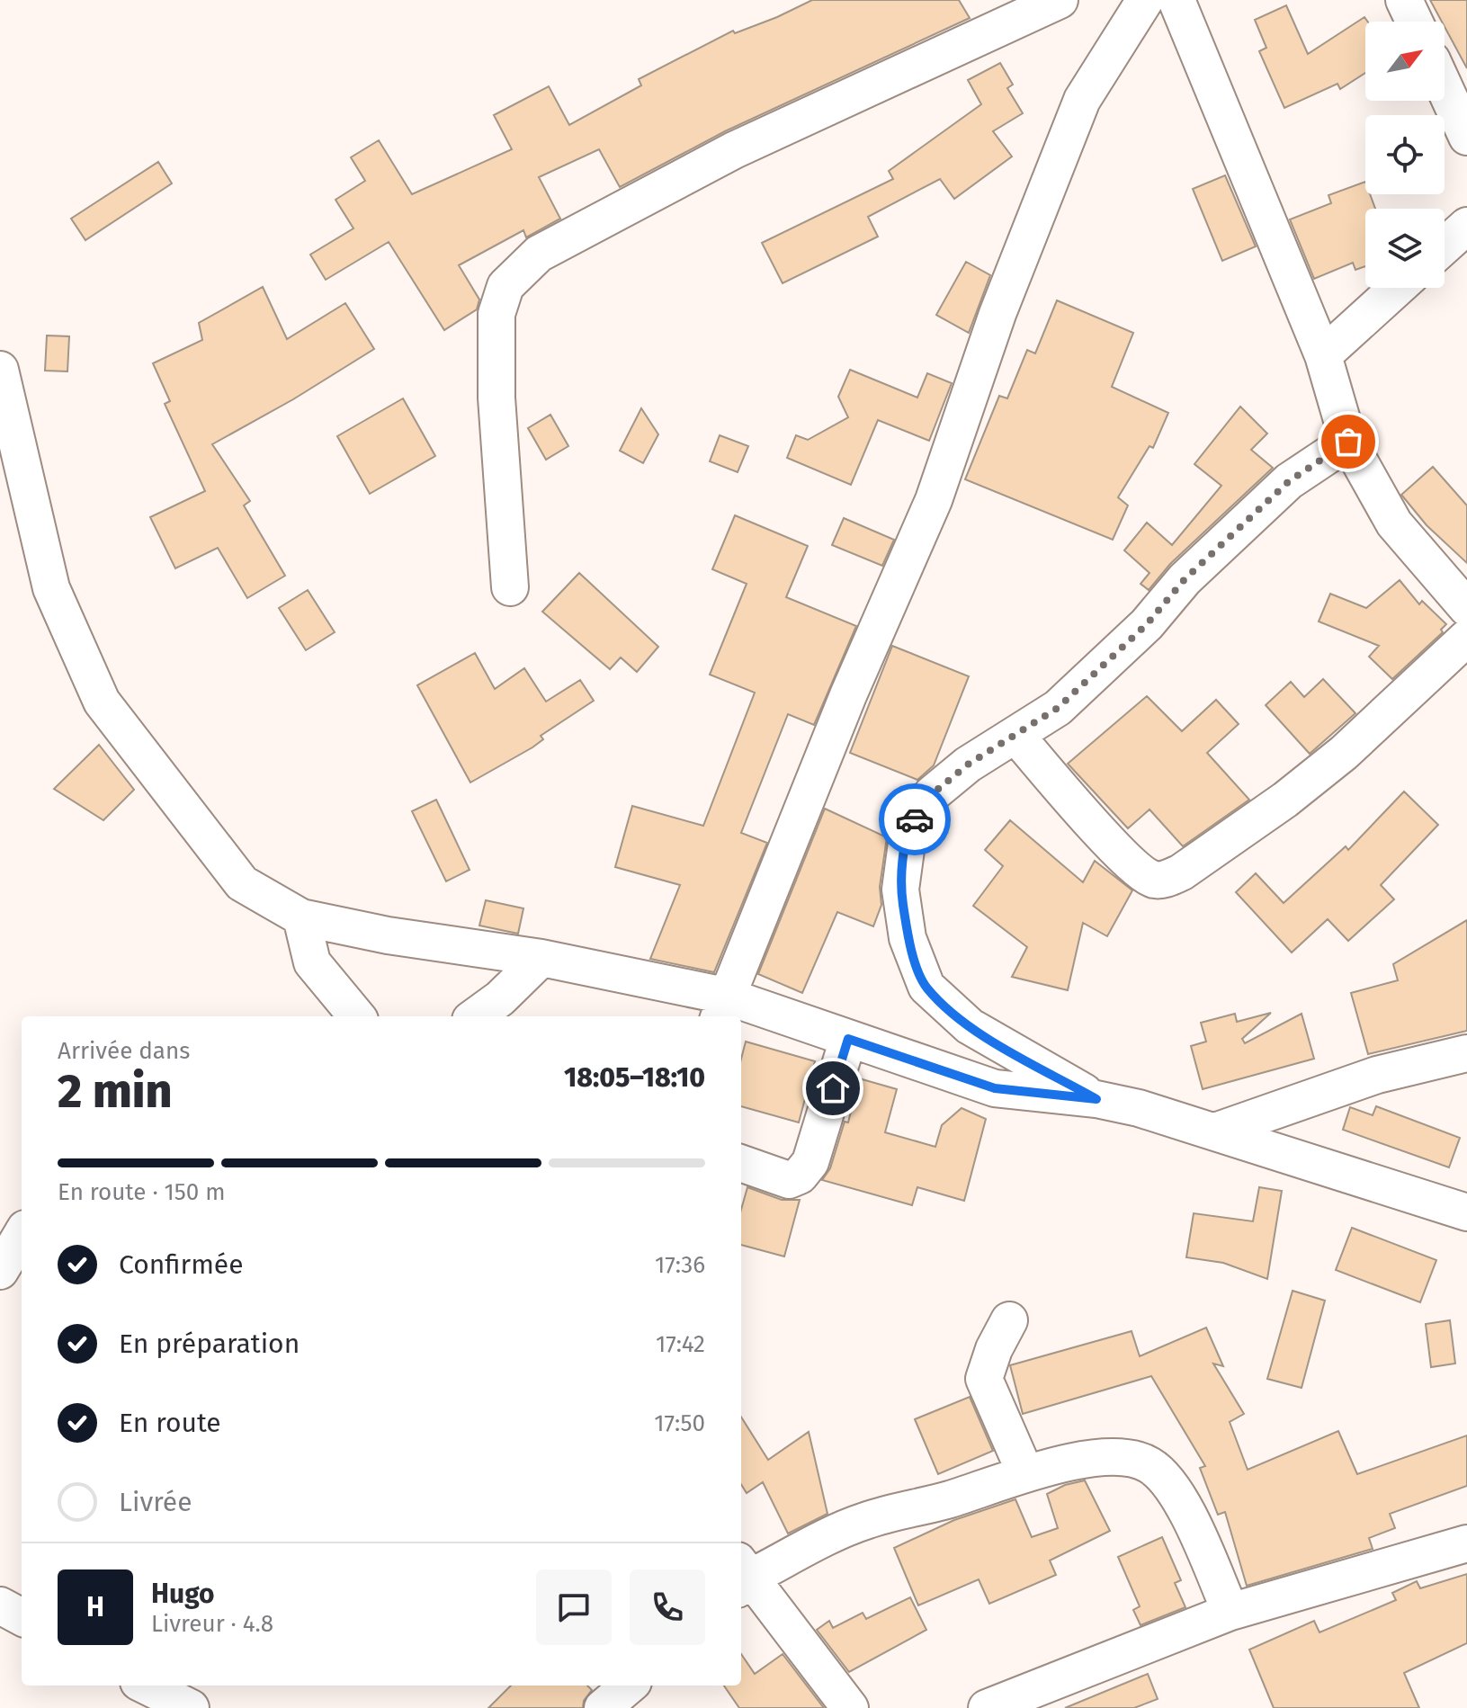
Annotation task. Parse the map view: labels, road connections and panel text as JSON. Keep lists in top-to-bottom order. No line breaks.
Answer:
{"north":"top right","page":{"heading":["2 min","Arrivée dans","18:05–18:10"],"panel":["Hugo","Livreur · 4.8"],"bar":"En route · 150 m","list":[["Confirmée","17:36"],["En préparation","17:42"],["En route","17:50"],"Livrée"],"round":"H"}}
